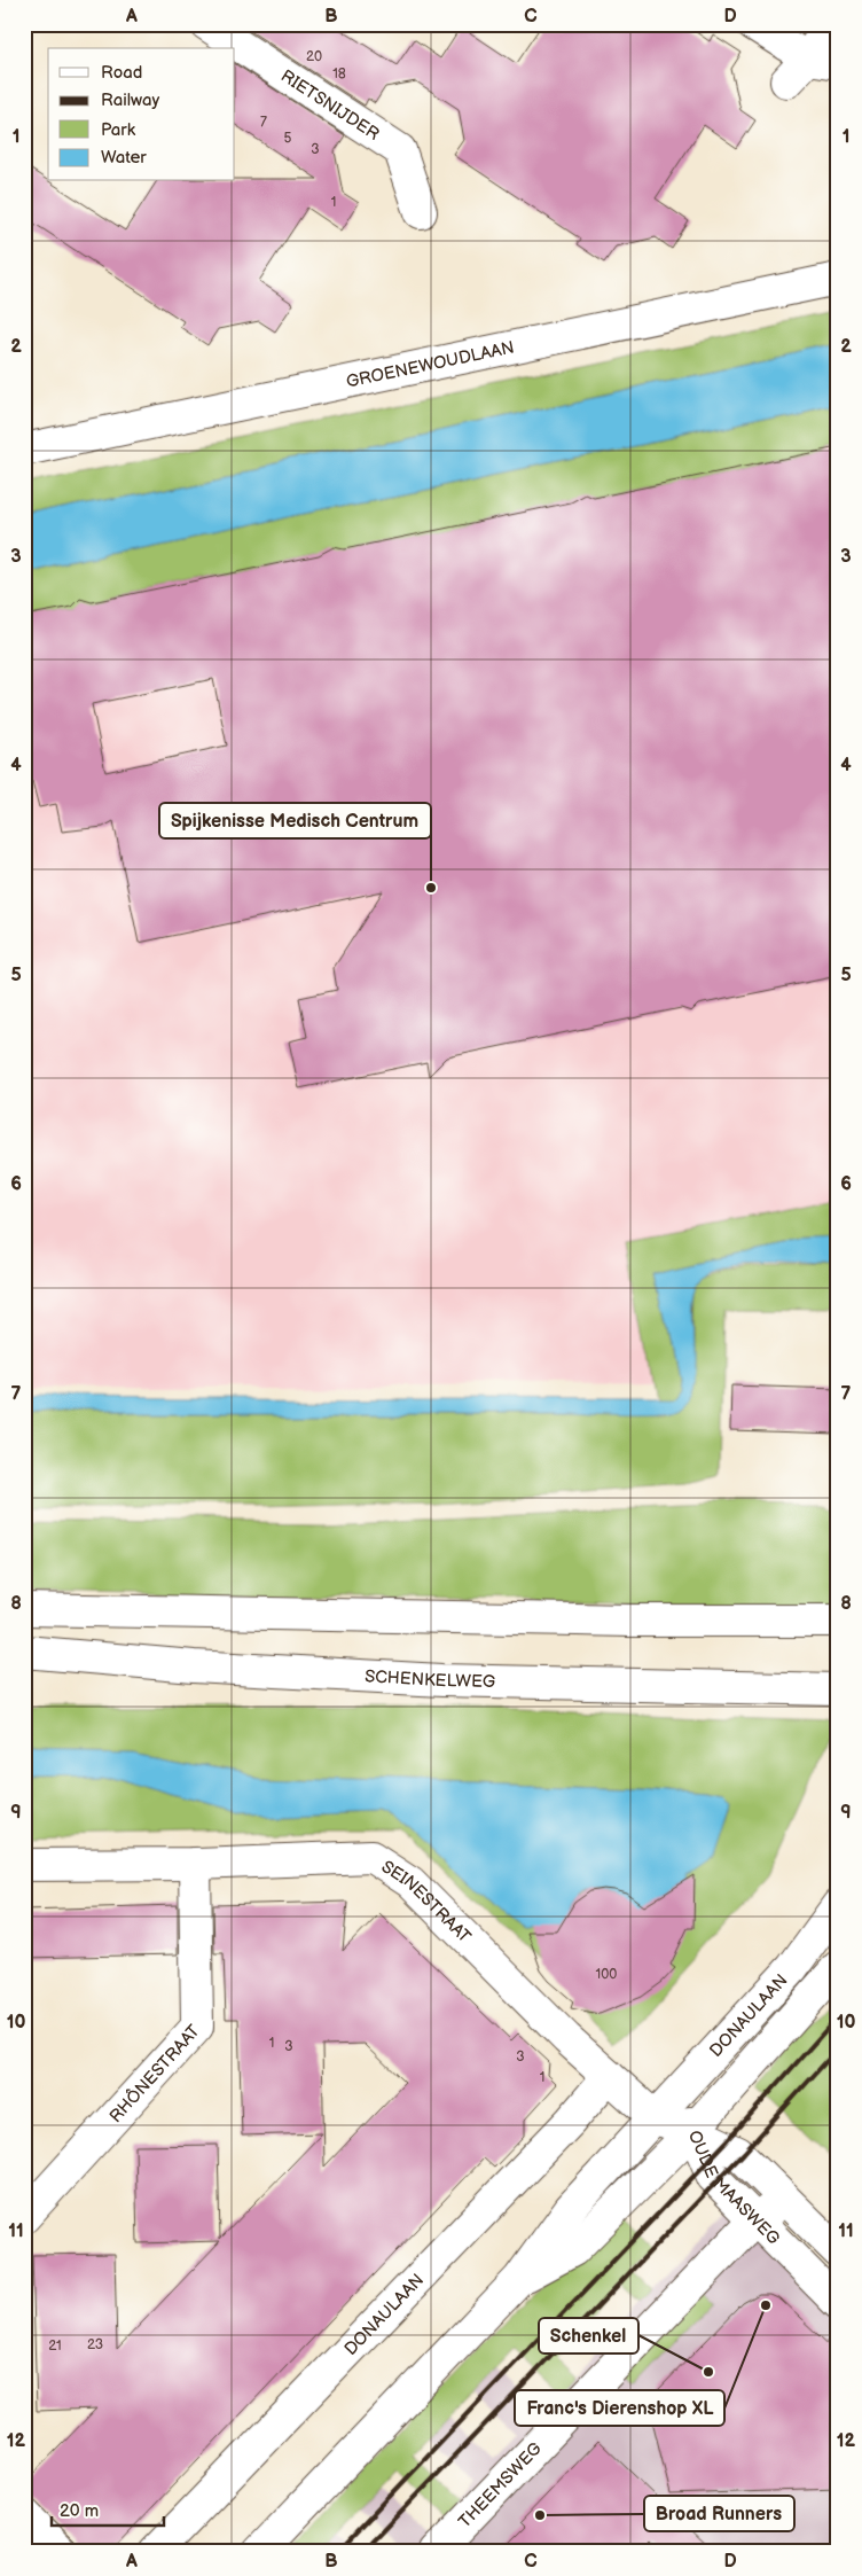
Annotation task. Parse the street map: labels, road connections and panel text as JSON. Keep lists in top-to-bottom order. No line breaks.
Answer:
{"streets":{"street":["RIETSNIJDER","GROENEWOUDLAAN","SCHENKELWEG","SEINESTRAAT","DONAULAAN","RHÔNESTRAAT","OUDE MAASWEG","THEEMSWEG"]},"crossings":[["SEINESTRAAT","DONAULAAN"],["SEINESTRAAT","RHÔNESTRAAT"],["DONAULAAN","OUDE MAASWEG"],["OUDE MAASWEG","THEEMSWEG"]],"places":["Spijkenisse Medisch Centrum","Franc's Dierenshop XL","Schenkel","Broad Runners"],"house_numbers":["20","18","7","5","3","1","100","1","3","3","1","23","21"],"legend":["Road","Railway","Park","Water"],"scale_bar":"20 m","grid":{"columns":["A","B","C","D"],"rows":["1","2","3","4","5","6","7","8","9","10","11","12"]}}
